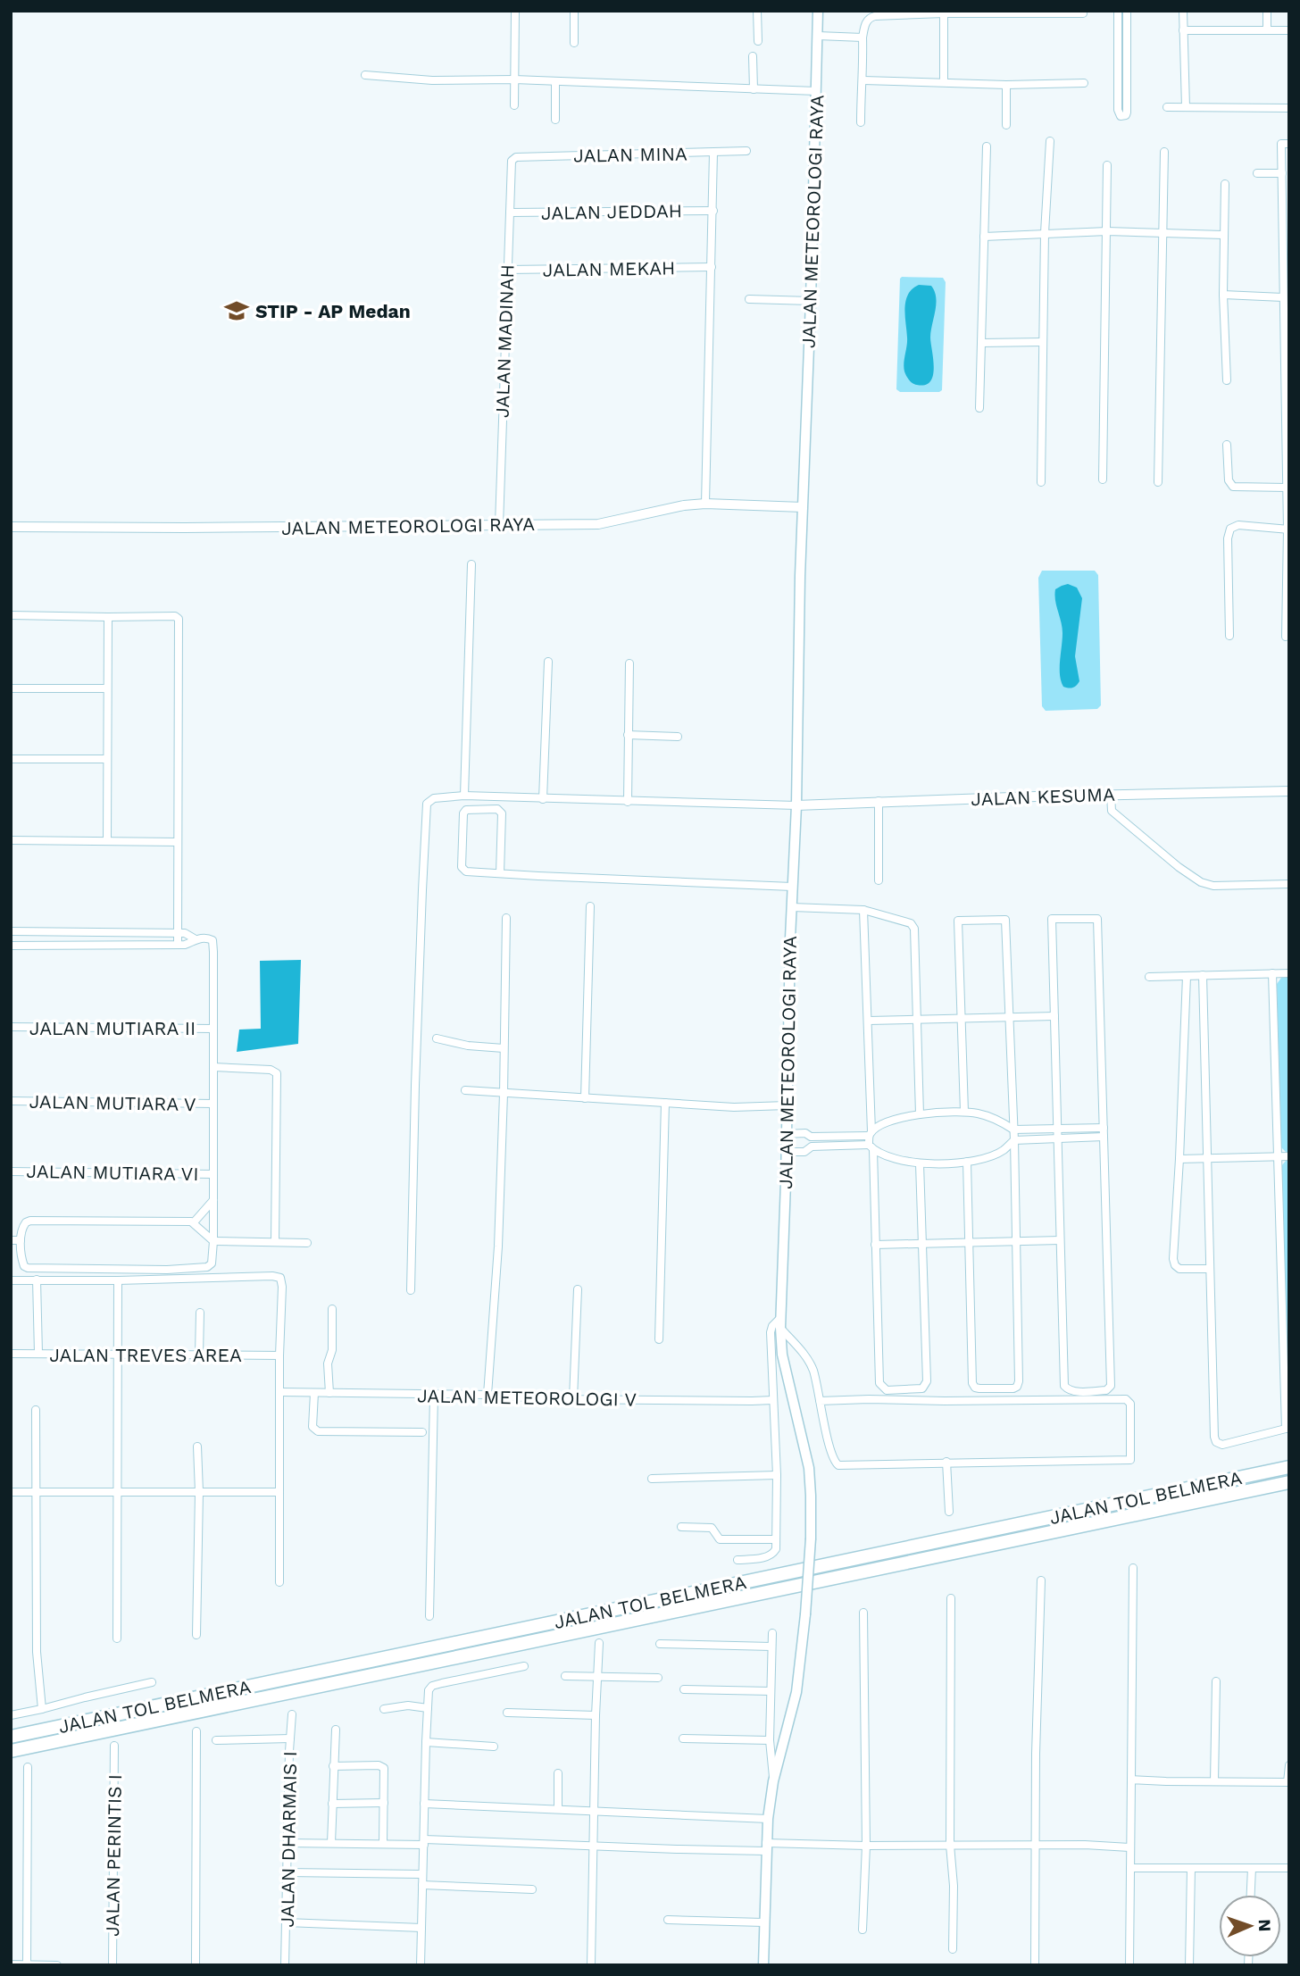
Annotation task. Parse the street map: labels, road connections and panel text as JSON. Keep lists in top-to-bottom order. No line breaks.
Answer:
{"streets":{"highway":["JALAN TOL BELMERA"],"main road":["JALAN METEOROLOGI RAYA"],"street":["JALAN MINA","JALAN JEDDAH","JALAN MEKAH","JALAN MADINAH","JALAN KESUMA","JALAN MUTIARA II","JALAN MUTIARA V","JALAN MUTIARA VI","JALAN TREVES AREA","JALAN METEOROLOGI V","JALAN DHARMAIS I","JALAN PERINTIS I"]},"crossings":[["JALAN MINA","JALAN MADINAH"],["JALAN JEDDAH","JALAN MADINAH"],["JALAN METEOROLOGI RAYA","JALAN MADINAH"],["JALAN METEOROLOGI RAYA","JALAN KESUMA"],["JALAN MEKAH","JALAN MADINAH"]],"places":{"school or university":["STIP - AP Medan"]},"north":"right"}
